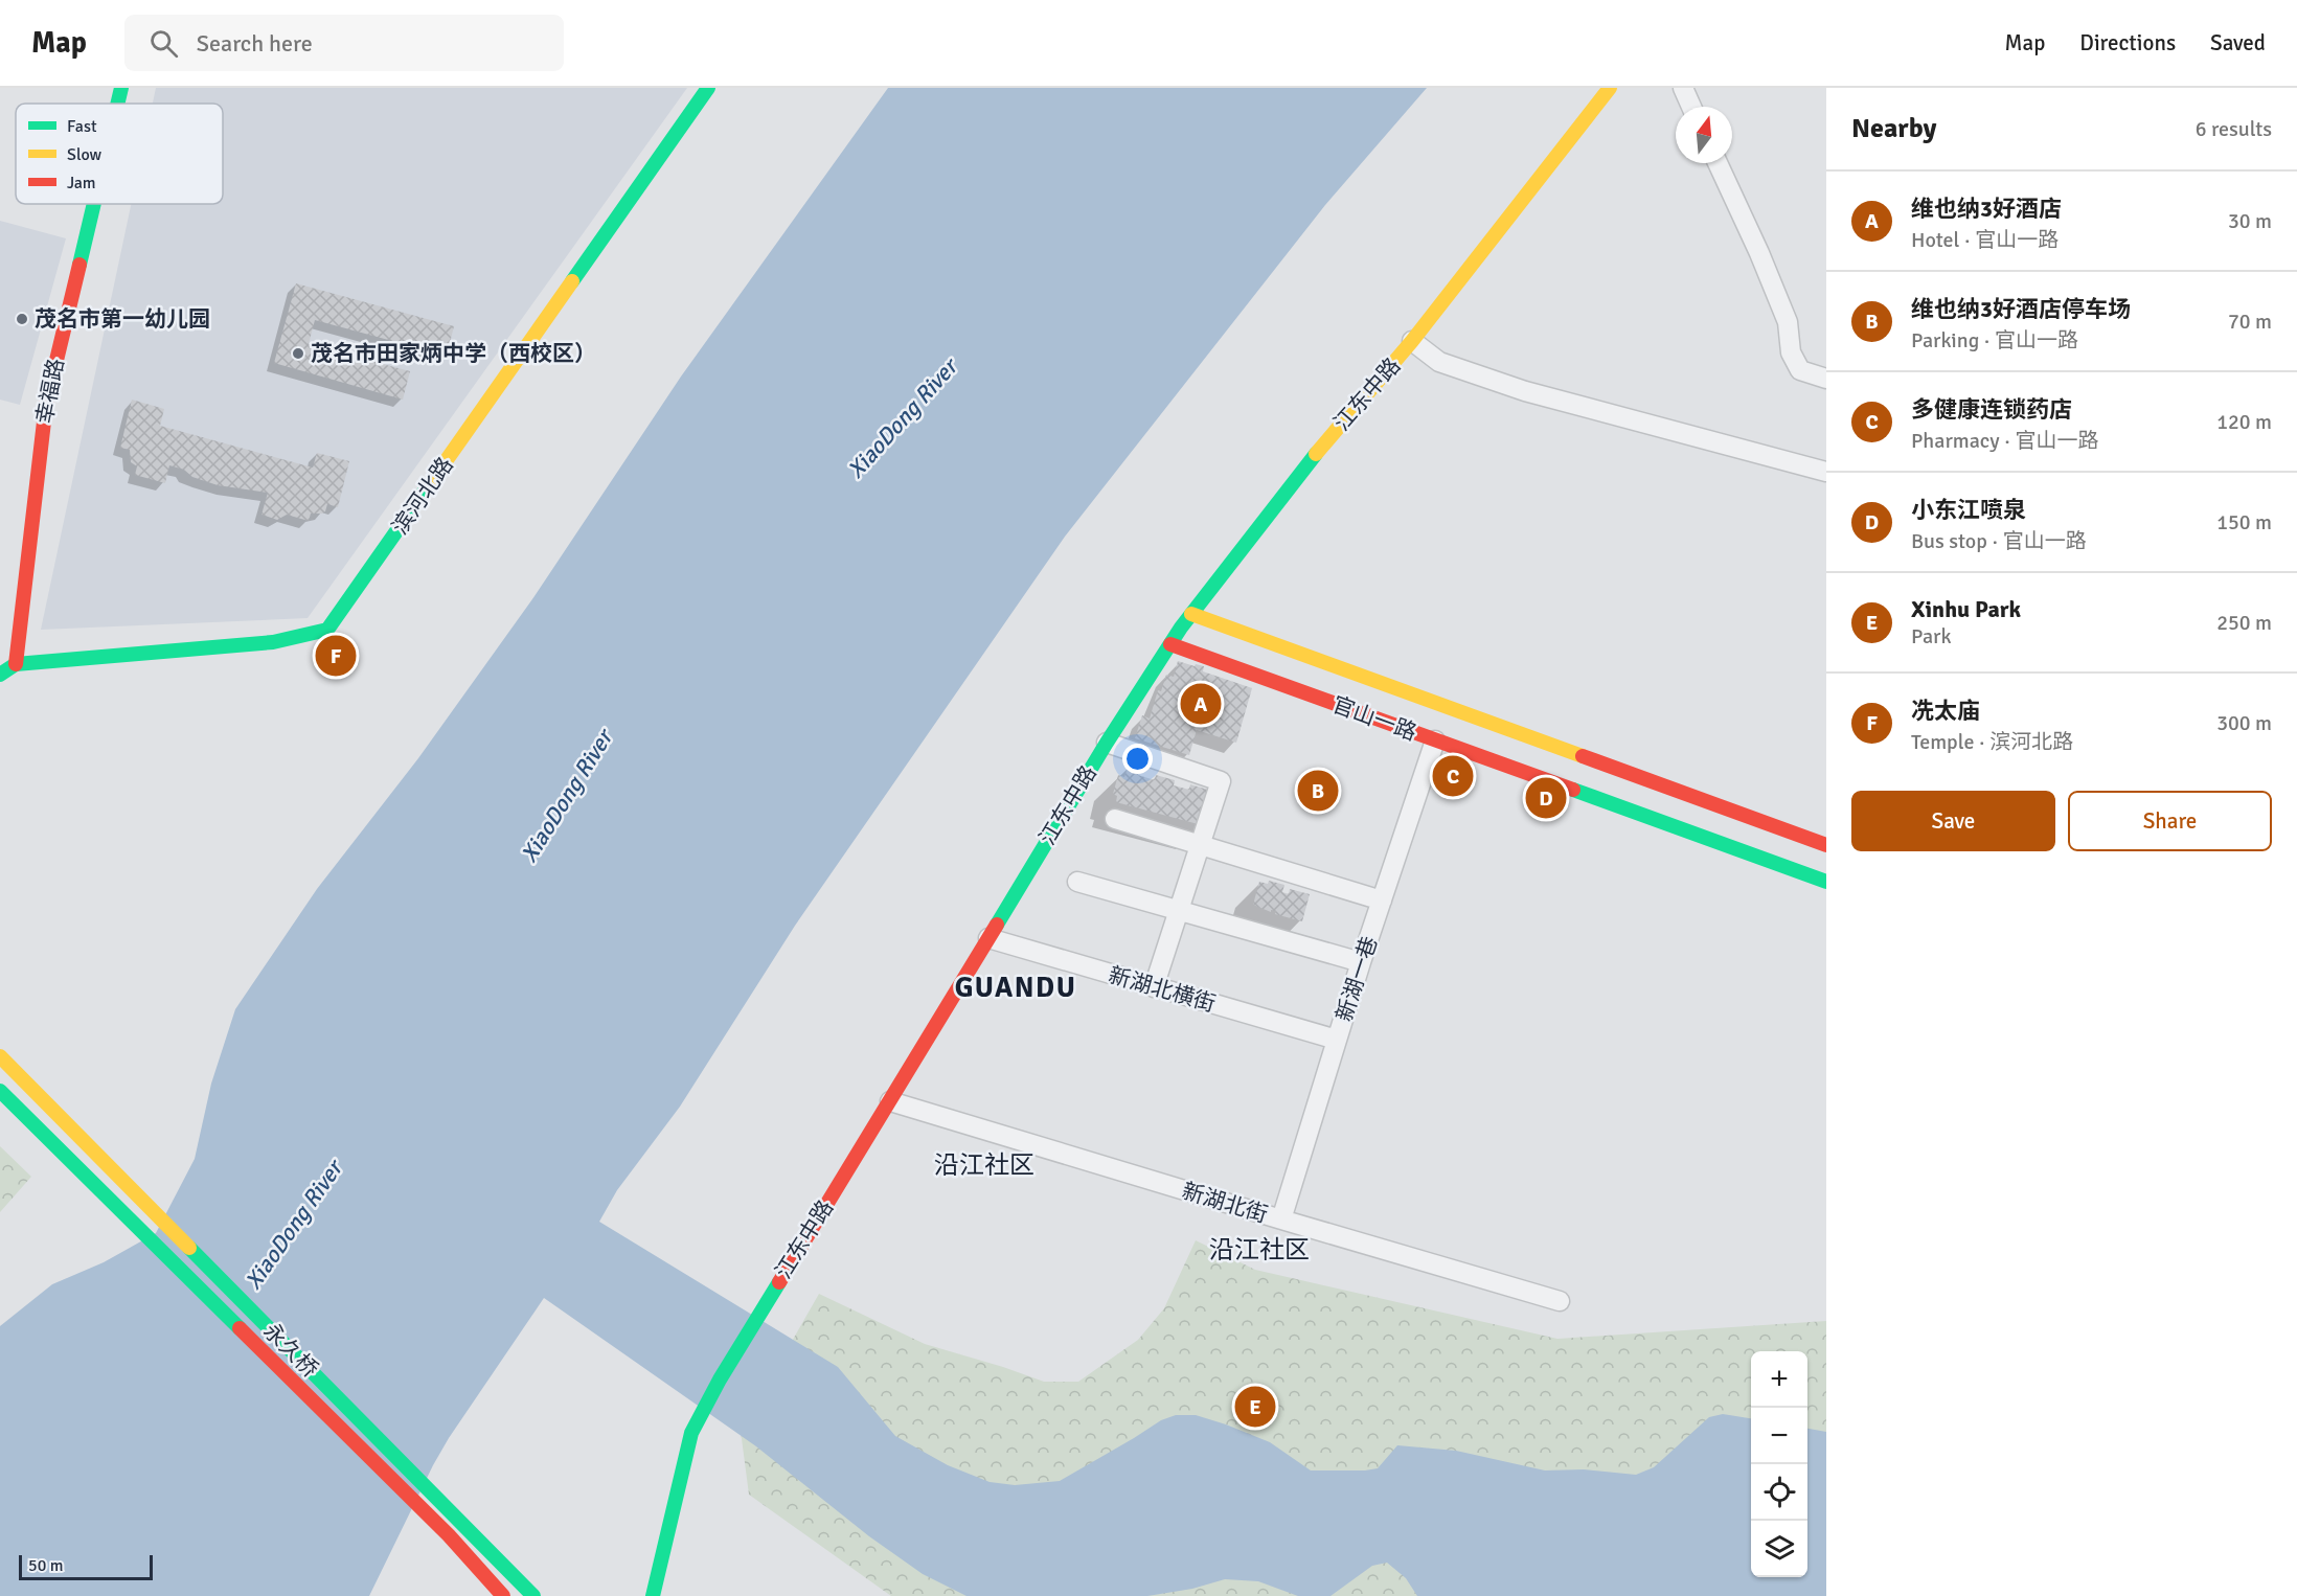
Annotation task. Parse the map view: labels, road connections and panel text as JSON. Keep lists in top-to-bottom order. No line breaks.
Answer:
{"streets":{"street":["幸福路","江东中路","滨河北路","官山一路","新湖一巷","新湖北横街","新湖北街","永久桥"]},"crossings":[["幸福路","滨河北路"],["江东中路","官山一路"],["江东中路","新湖北横街"],["江东中路","新湖北街"],["官山一路","新湖一巷"],["新湖一巷","新湖北横街"],["新湖一巷","新湖北街"]],"districts":["GUANDU","沿江社区","沿江社区"],"water":["XiaoDong River"],"places":["茂名市第一幼儿园","茂名市田家炳中学（西校区）"],"legend":["Fast","Slow","Jam"],"scale_bar":"50 m","north":"top","page":{"header":"Map","search":"Search here","nav":["Map","Directions","Saved"],"heading":["Nearby","6 results"],"list":[{"mark":"A","name":"维也纳3好酒店","note":"Hotel · 官山一路","value":"30 m"},{"mark":"B","name":"维也纳3好酒店停车场","note":"Parking · 官山一路","value":"70 m"},{"mark":"C","name":"多健康连锁药店","note":"Pharmacy · 官山一路","value":"120 m"},{"mark":"D","name":"小东江喷泉","note":"Bus stop · 官山一路","value":"150 m"},{"mark":"E","name":"Xinhu Park","note":"Park","value":"250 m"},{"mark":"F","name":"冼太庙","note":"Temple · 滨河北路","value":"300 m"}],"pins":["F","A","C","B","D","E"],"buttons":["Save","Share"],"map_buttons":["+","−"],"scale":"50 m"}}
